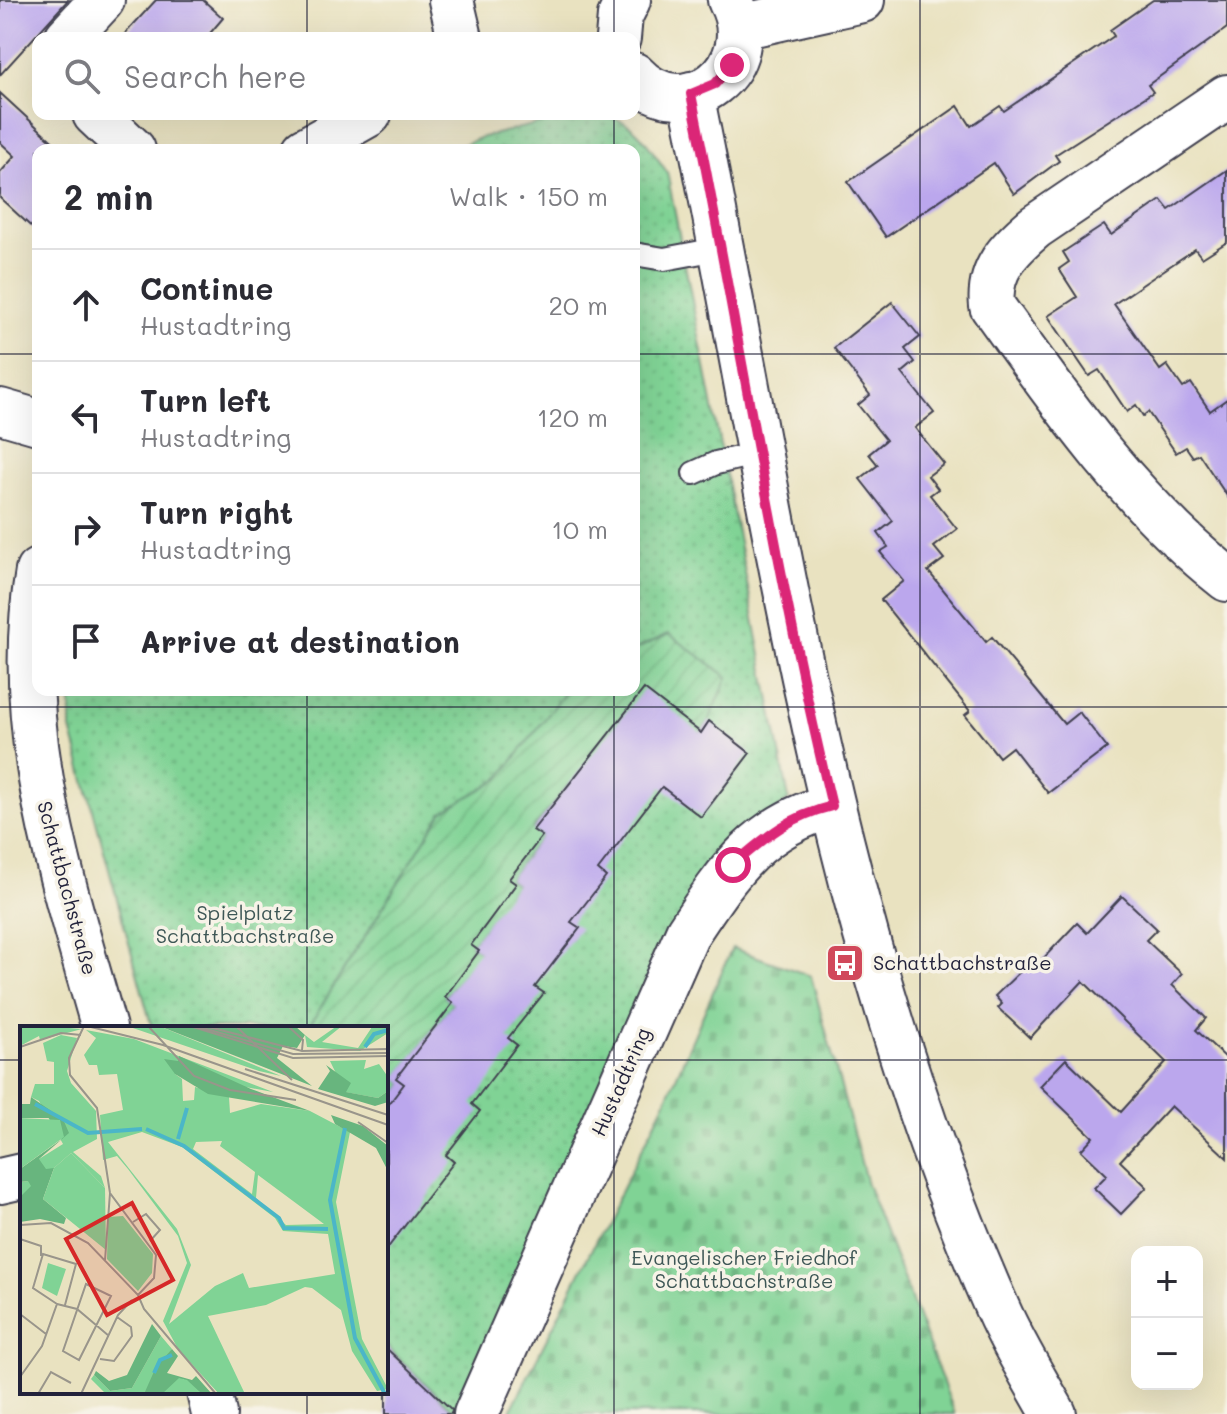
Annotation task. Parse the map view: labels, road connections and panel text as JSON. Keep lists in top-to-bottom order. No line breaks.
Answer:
{"streets":{"street":["Schattbachstraße","Hustadtring"]},"parks":["Spielplatz Schattbachstraße","Evangelischer Friedhof Schattbachstraße"],"places":{"bus stop":["Schattbachstraße"]},"page":{"search":"Search here","heading":["2 min","Walk · 150 m"],"list":[["Continue","Hustadtring","20 m"],["Turn left","Hustadtring","120 m"],["Turn right","Hustadtring","10 m"],"Arrive at destination"],"map_buttons":["+","−"]}}
